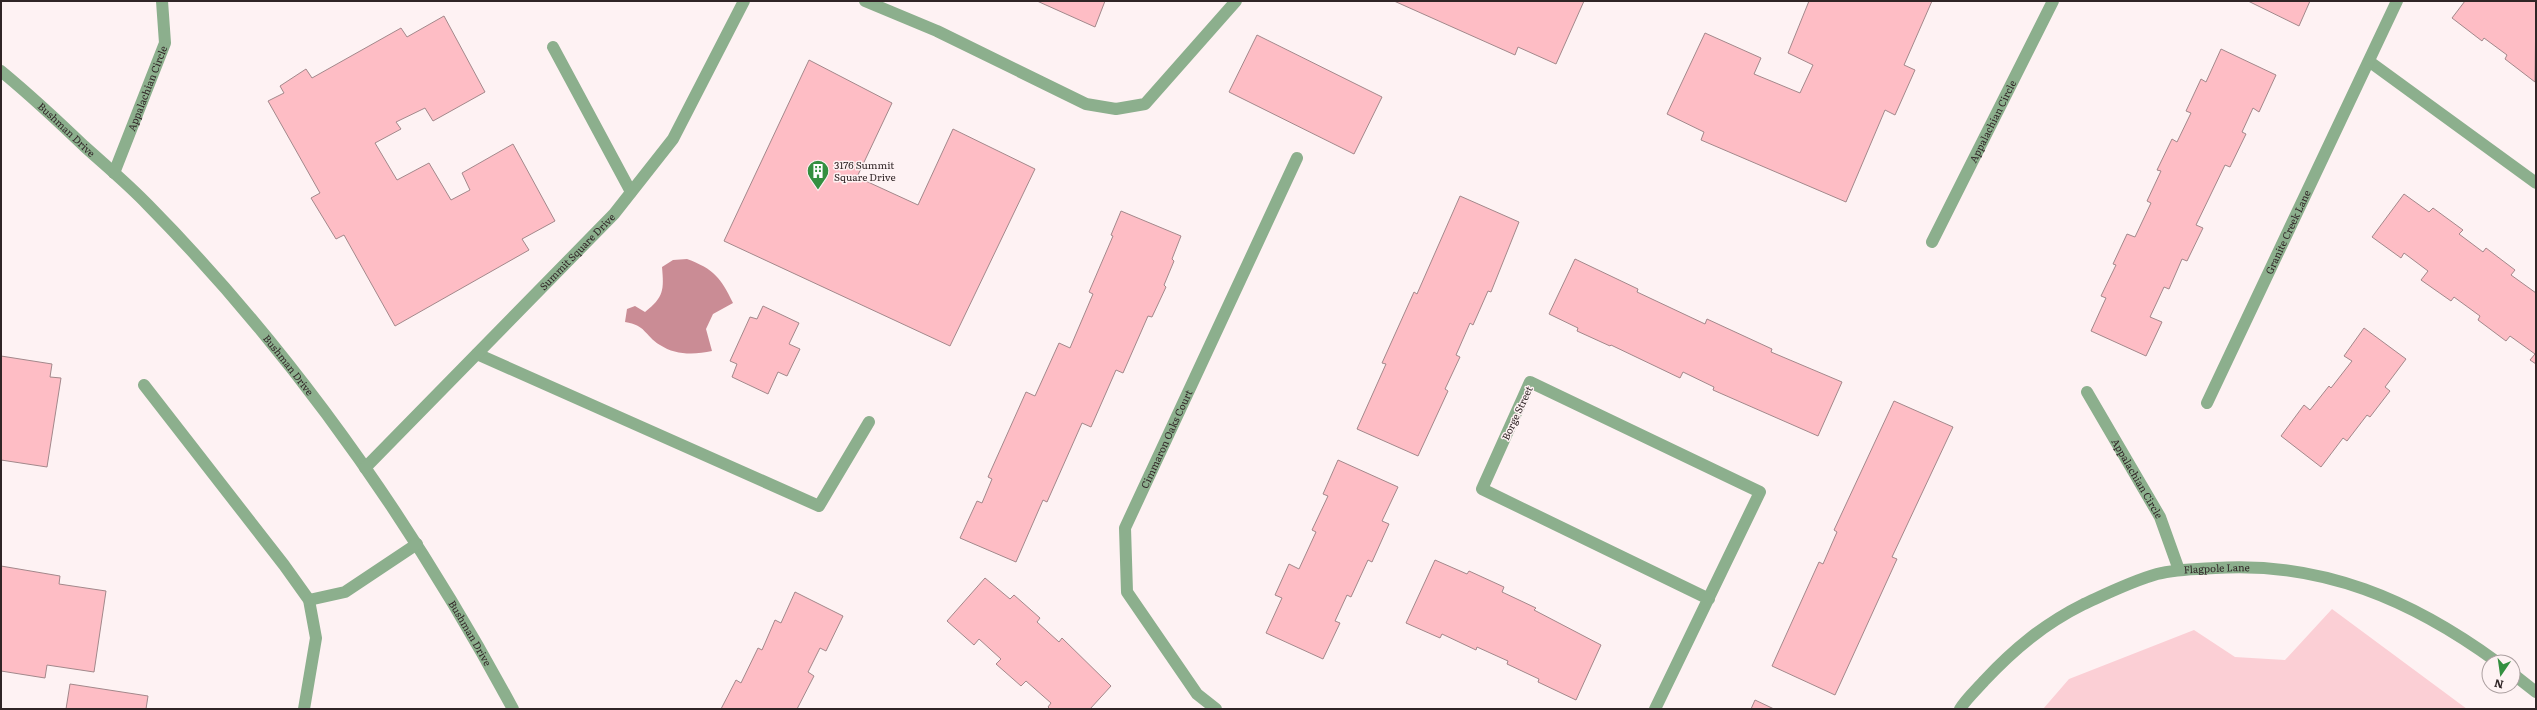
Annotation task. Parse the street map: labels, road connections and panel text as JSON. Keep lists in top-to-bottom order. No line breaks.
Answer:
{"streets":{"street":["Appalachian Circle","Bushman Drive","Granite Creek Lane","Summit Square Drive","Borge Street","Cimmaron Oaks Court","Flagpole Lane"]},"crossings":[["Appalachian Circle","Bushman Drive"],["Appalachian Circle","Flagpole Lane"],["Bushman Drive","Summit Square Drive"]],"places":{"building":["3176 Summit Square Drive"]},"north":"bottom"}
